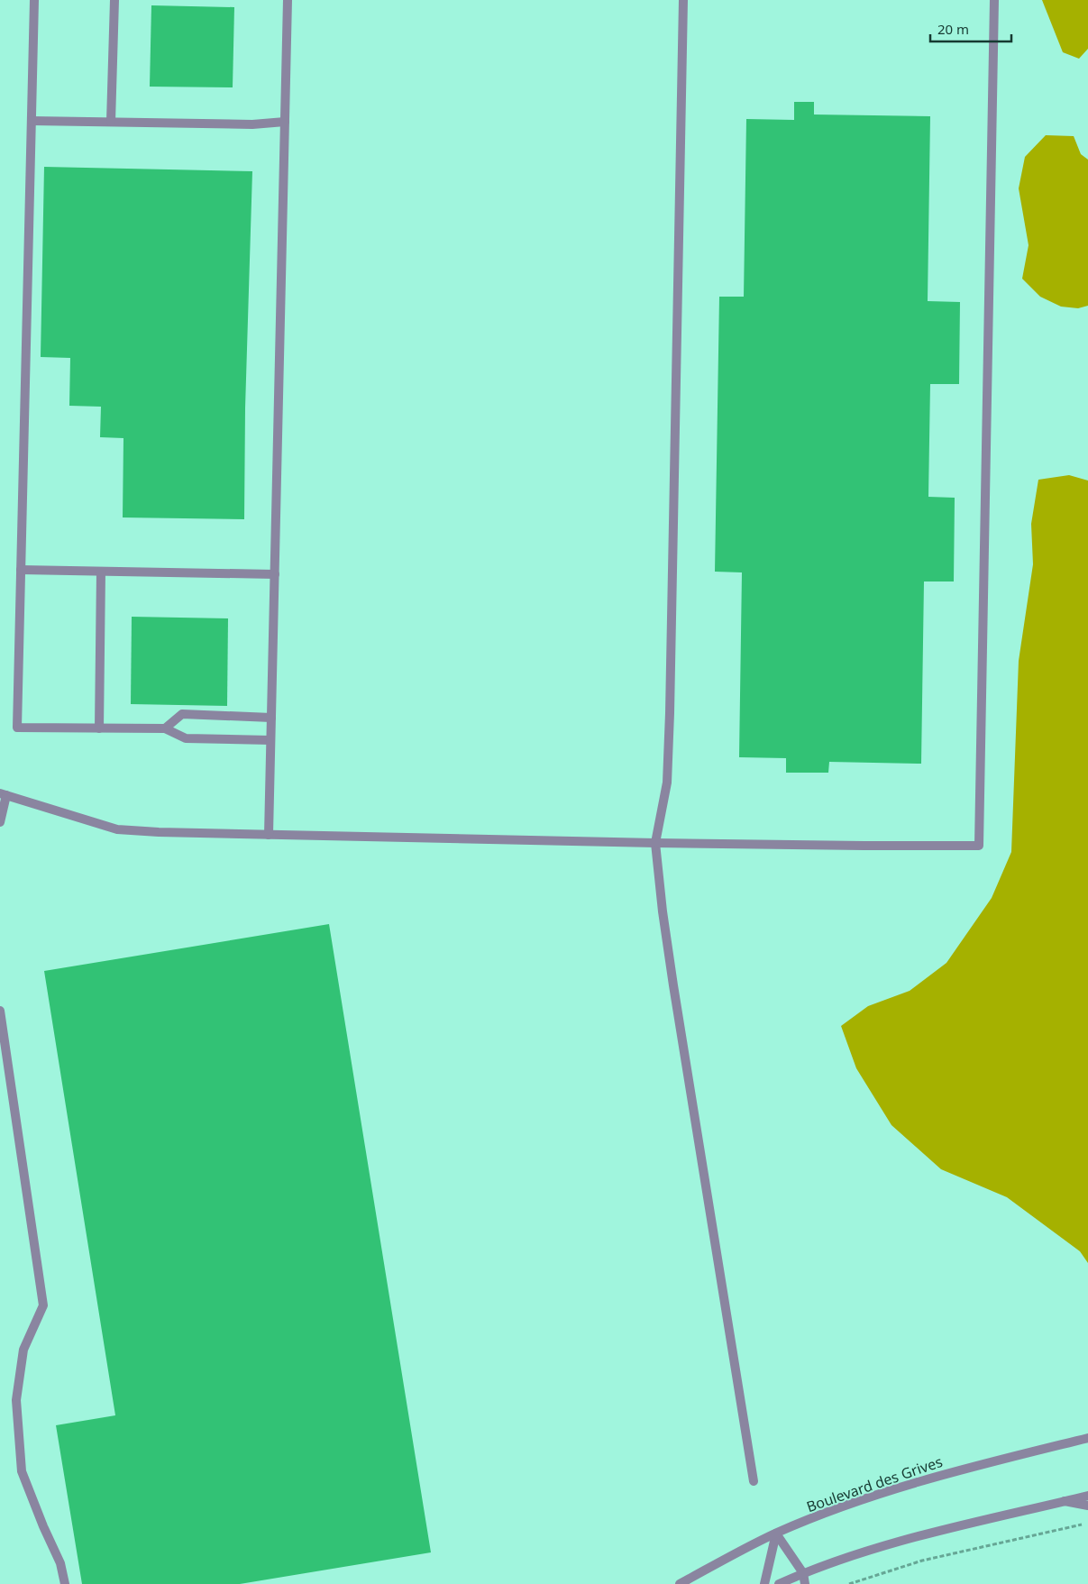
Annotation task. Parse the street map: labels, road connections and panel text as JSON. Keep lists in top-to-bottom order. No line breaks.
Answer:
{"streets":{"street":["Boulevard des Grives"]},"scale_bar":"20 m"}
